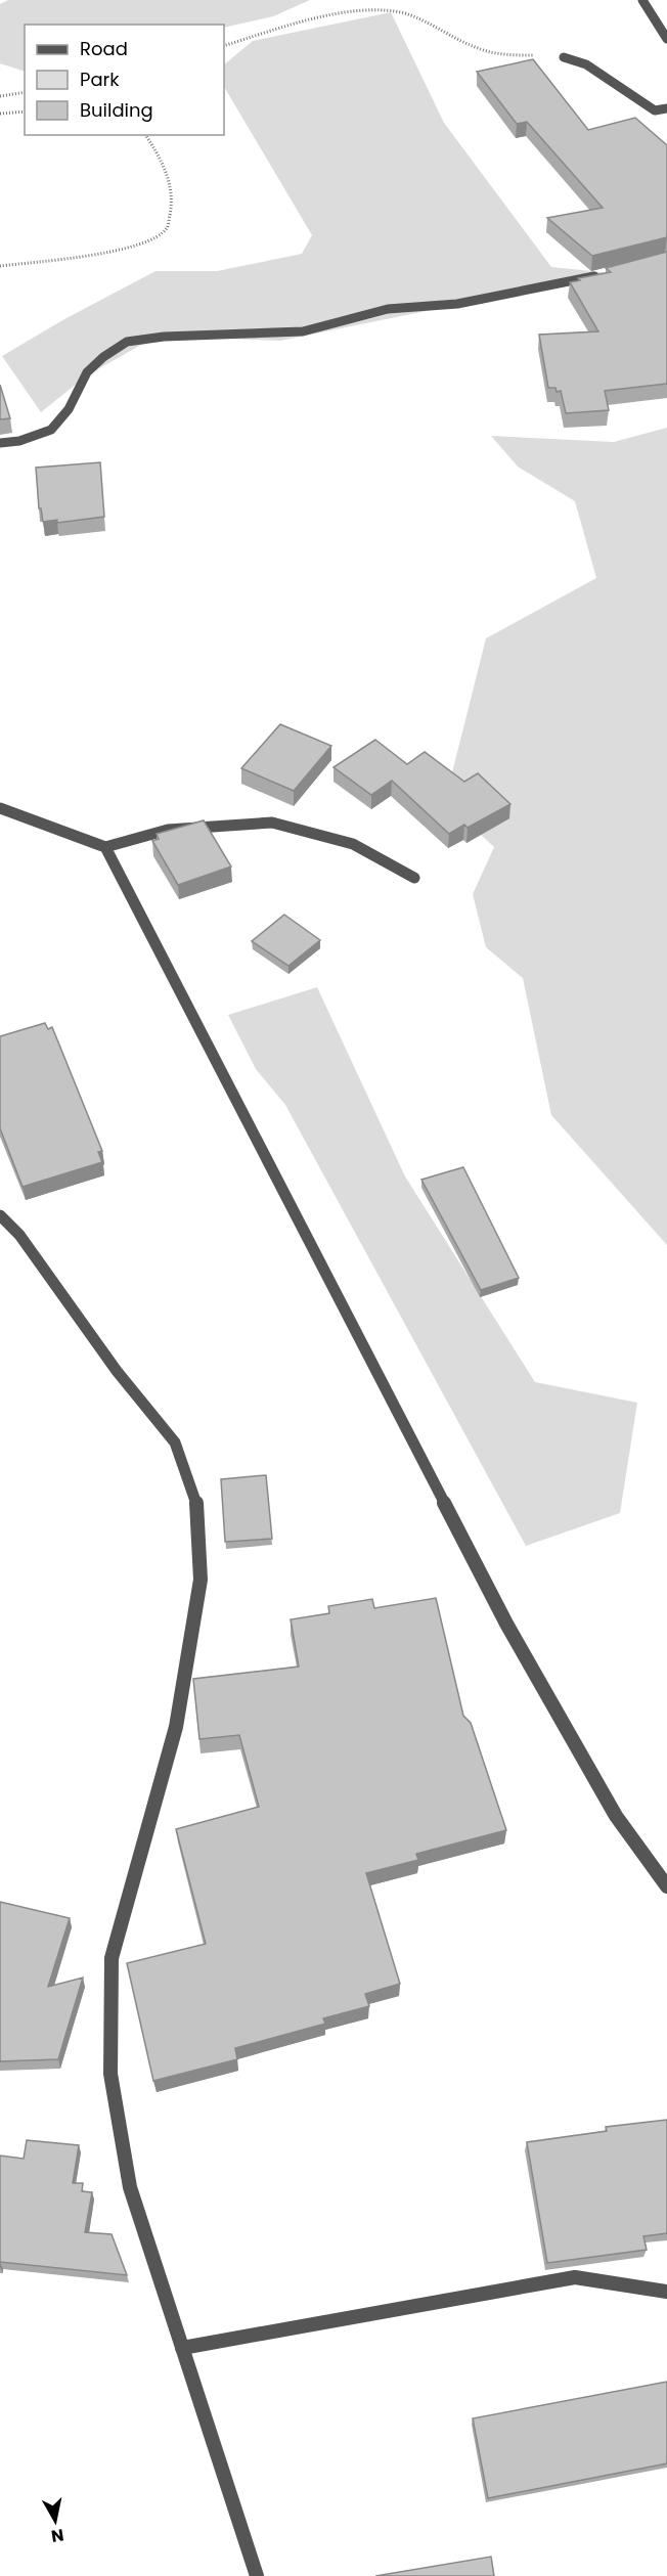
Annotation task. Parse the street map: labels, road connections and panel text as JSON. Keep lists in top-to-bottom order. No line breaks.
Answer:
{"legend":["Road","Park","Building"],"north":"bottom"}
